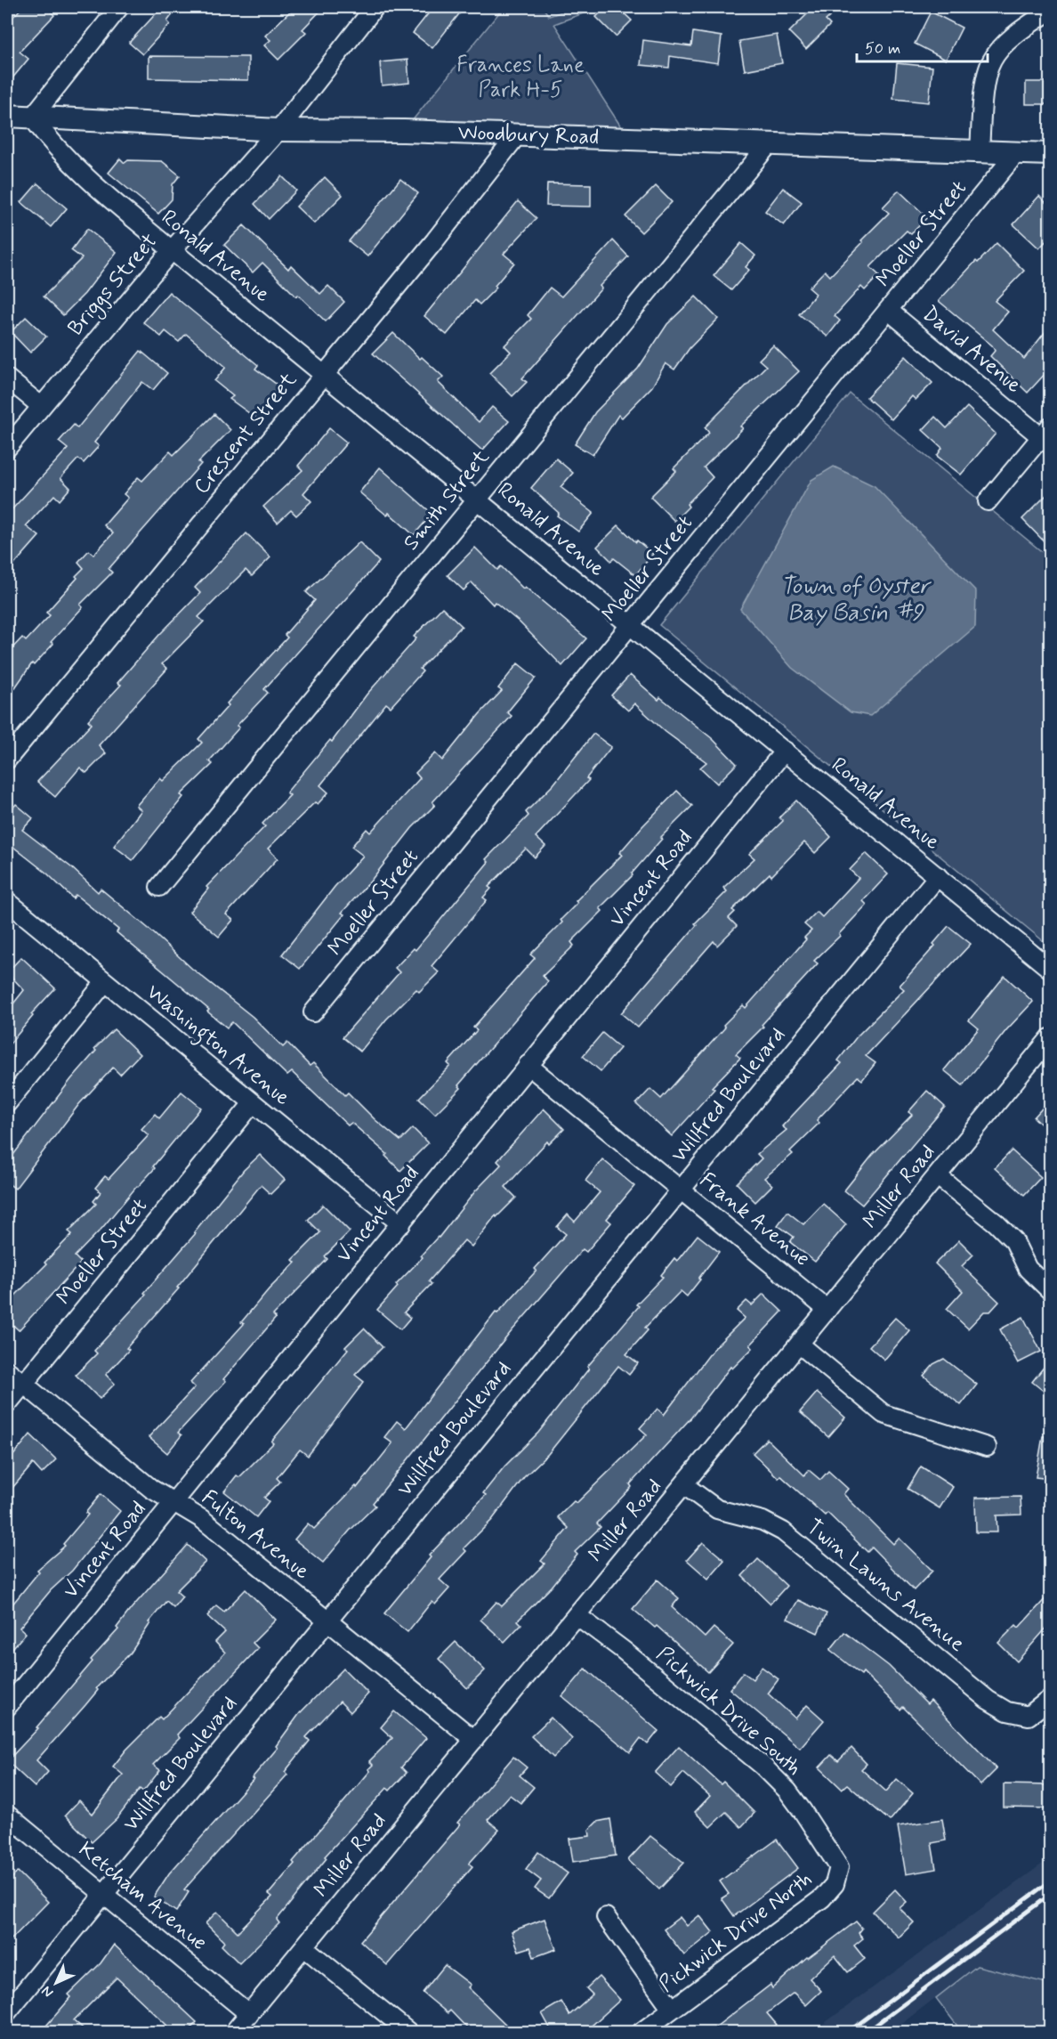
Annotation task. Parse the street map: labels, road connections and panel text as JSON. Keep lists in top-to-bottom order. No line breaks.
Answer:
{"streets":{"main road":["Woodbury Road"],"street":["Moeller Street","Ronald Avenue","Briggs Street","David Avenue","Crescent Street","Smith Street","Vincent Road","Washington Avenue","Willfred Boulevard","Miller Road","Frank Avenue","Fulton Avenue","Twin Lawns Avenue","Pickwick Drive South","Ketcham Avenue","Pickwick Drive North"]},"crossings":[["Woodbury Road","Moeller Street"],["Woodbury Road","Ronald Avenue"],["Woodbury Road","Briggs Street"],["Woodbury Road","Crescent Street"],["Woodbury Road","Smith Street"],["Moeller Street","Ronald Avenue"],["Moeller Street","David Avenue"],["Moeller Street","Washington Avenue"],["Moeller Street","Fulton Avenue"],["Ronald Avenue","Briggs Street"],["Ronald Avenue","Crescent Street"],["Ronald Avenue","Smith Street"],["Ronald Avenue","Vincent Road"],["Ronald Avenue","Willfred Boulevard"],["Vincent Road","Washington Avenue"],["Vincent Road","Frank Avenue"],["Vincent Road","Fulton Avenue"],["Willfred Boulevard","Frank Avenue"],["Willfred Boulevard","Fulton Avenue"],["Willfred Boulevard","Ketcham Avenue"],["Miller Road","Frank Avenue"],["Miller Road","Fulton Avenue"],["Miller Road","Twin Lawns Avenue"],["Miller Road","Pickwick Drive South"],["Miller Road","Ketcham Avenue"],["Pickwick Drive South","Pickwick Drive North"]],"water":["Town of Oyster Bay Basin #9"],"parks":["Frances Lane Park H-5"],"scale_bar":"50 m","north":"bottom left"}
